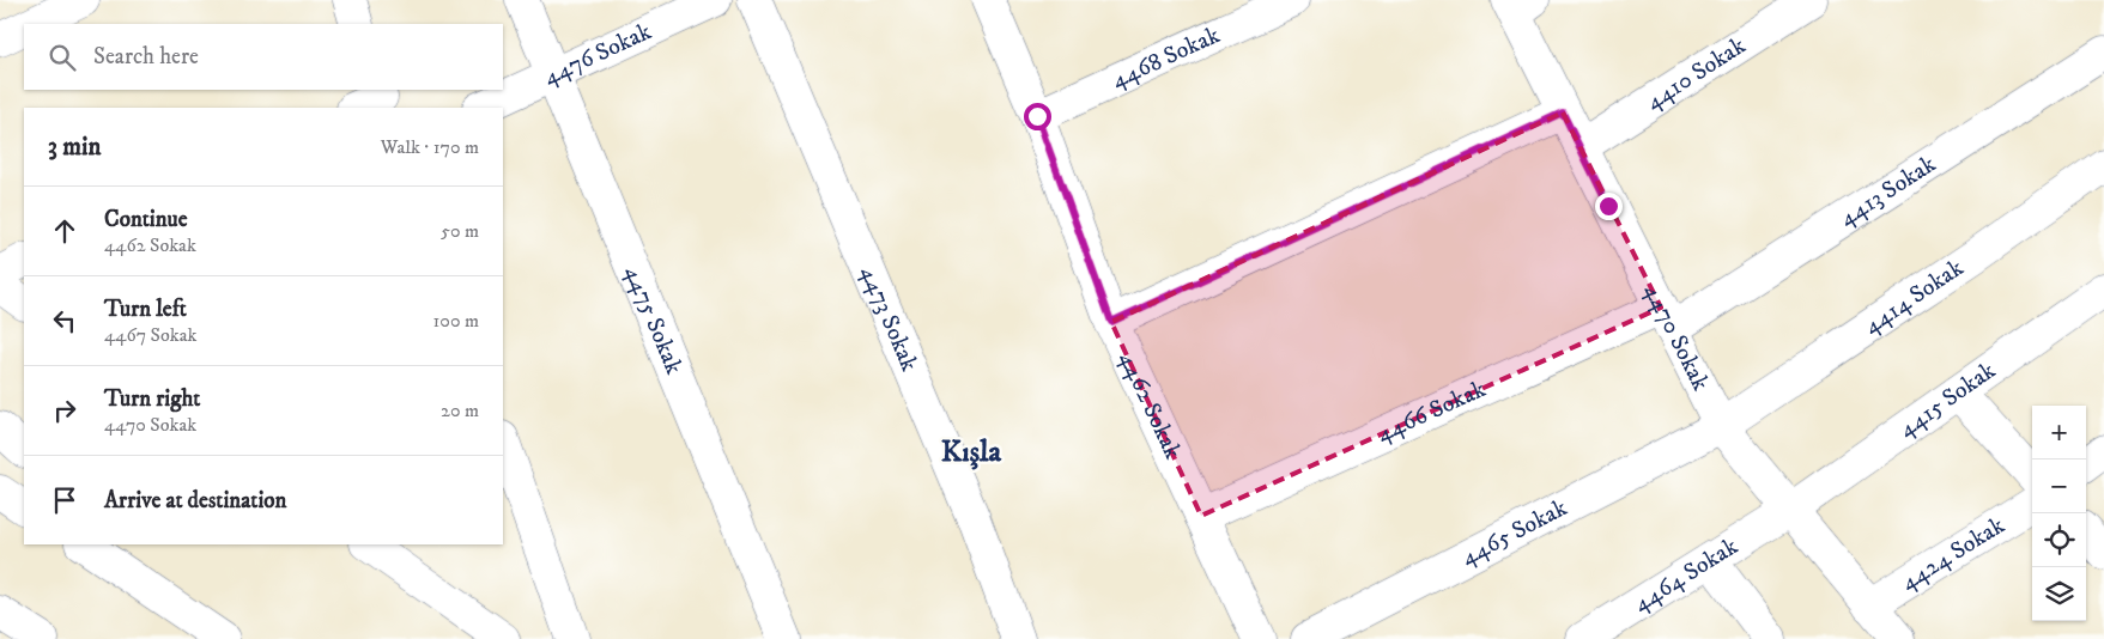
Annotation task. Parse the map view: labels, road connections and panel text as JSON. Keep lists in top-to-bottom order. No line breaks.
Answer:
{"streets":{"main road":["4476 Sokak","4468 Sokak","4410 Sokak","4413 Sokak","4414 Sokak","4473 Sokak","4475 Sokak","4470 Sokak","4415 Sokak","4462 Sokak","4466 Sokak","4465 Sokak","4424 Sokak","4464 Sokak"]},"crossings":[["4476 Sokak","4475 Sokak"],["4468 Sokak","4462 Sokak"],["4410 Sokak","4470 Sokak"],["4413 Sokak","4470 Sokak"],["4413 Sokak","4466 Sokak"],["4414 Sokak","4470 Sokak"],["4414 Sokak","4465 Sokak"],["4470 Sokak","4415 Sokak"],["4470 Sokak","4466 Sokak"],["4470 Sokak","4465 Sokak"],["4470 Sokak","4424 Sokak"],["4470 Sokak","4464 Sokak"],["4415 Sokak","4464 Sokak"],["4462 Sokak","4466 Sokak"]],"districts":["Kışla"],"page":{"search":"Search here","heading":["3 min","Walk · 170 m"],"list":[["Continue","4462 Sokak","50 m"],["Turn left","4467 Sokak","100 m"],["Turn right","4470 Sokak","20 m"],"Arrive at destination"],"map_buttons":["+","−"]}}
